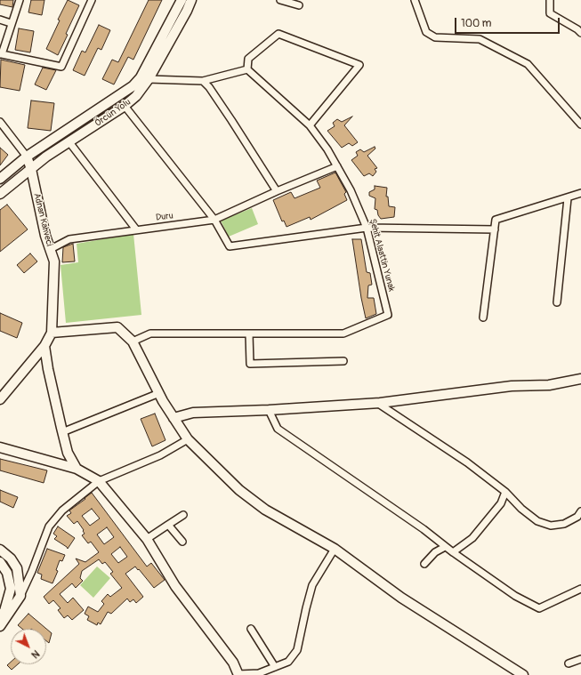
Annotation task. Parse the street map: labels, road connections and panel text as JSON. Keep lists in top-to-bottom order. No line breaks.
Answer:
{"streets":{"street":["Örcün Yolu","Duru","Adnan Kahveci","Şehit Alaattin Yunak"]},"crossings":[["Örcün Yolu","Adnan Kahveci"],["Duru","Adnan Kahveci"],["Duru","Şehit Alaattin Yunak"]],"scale_bar":"100 m","north":"bottom right"}
